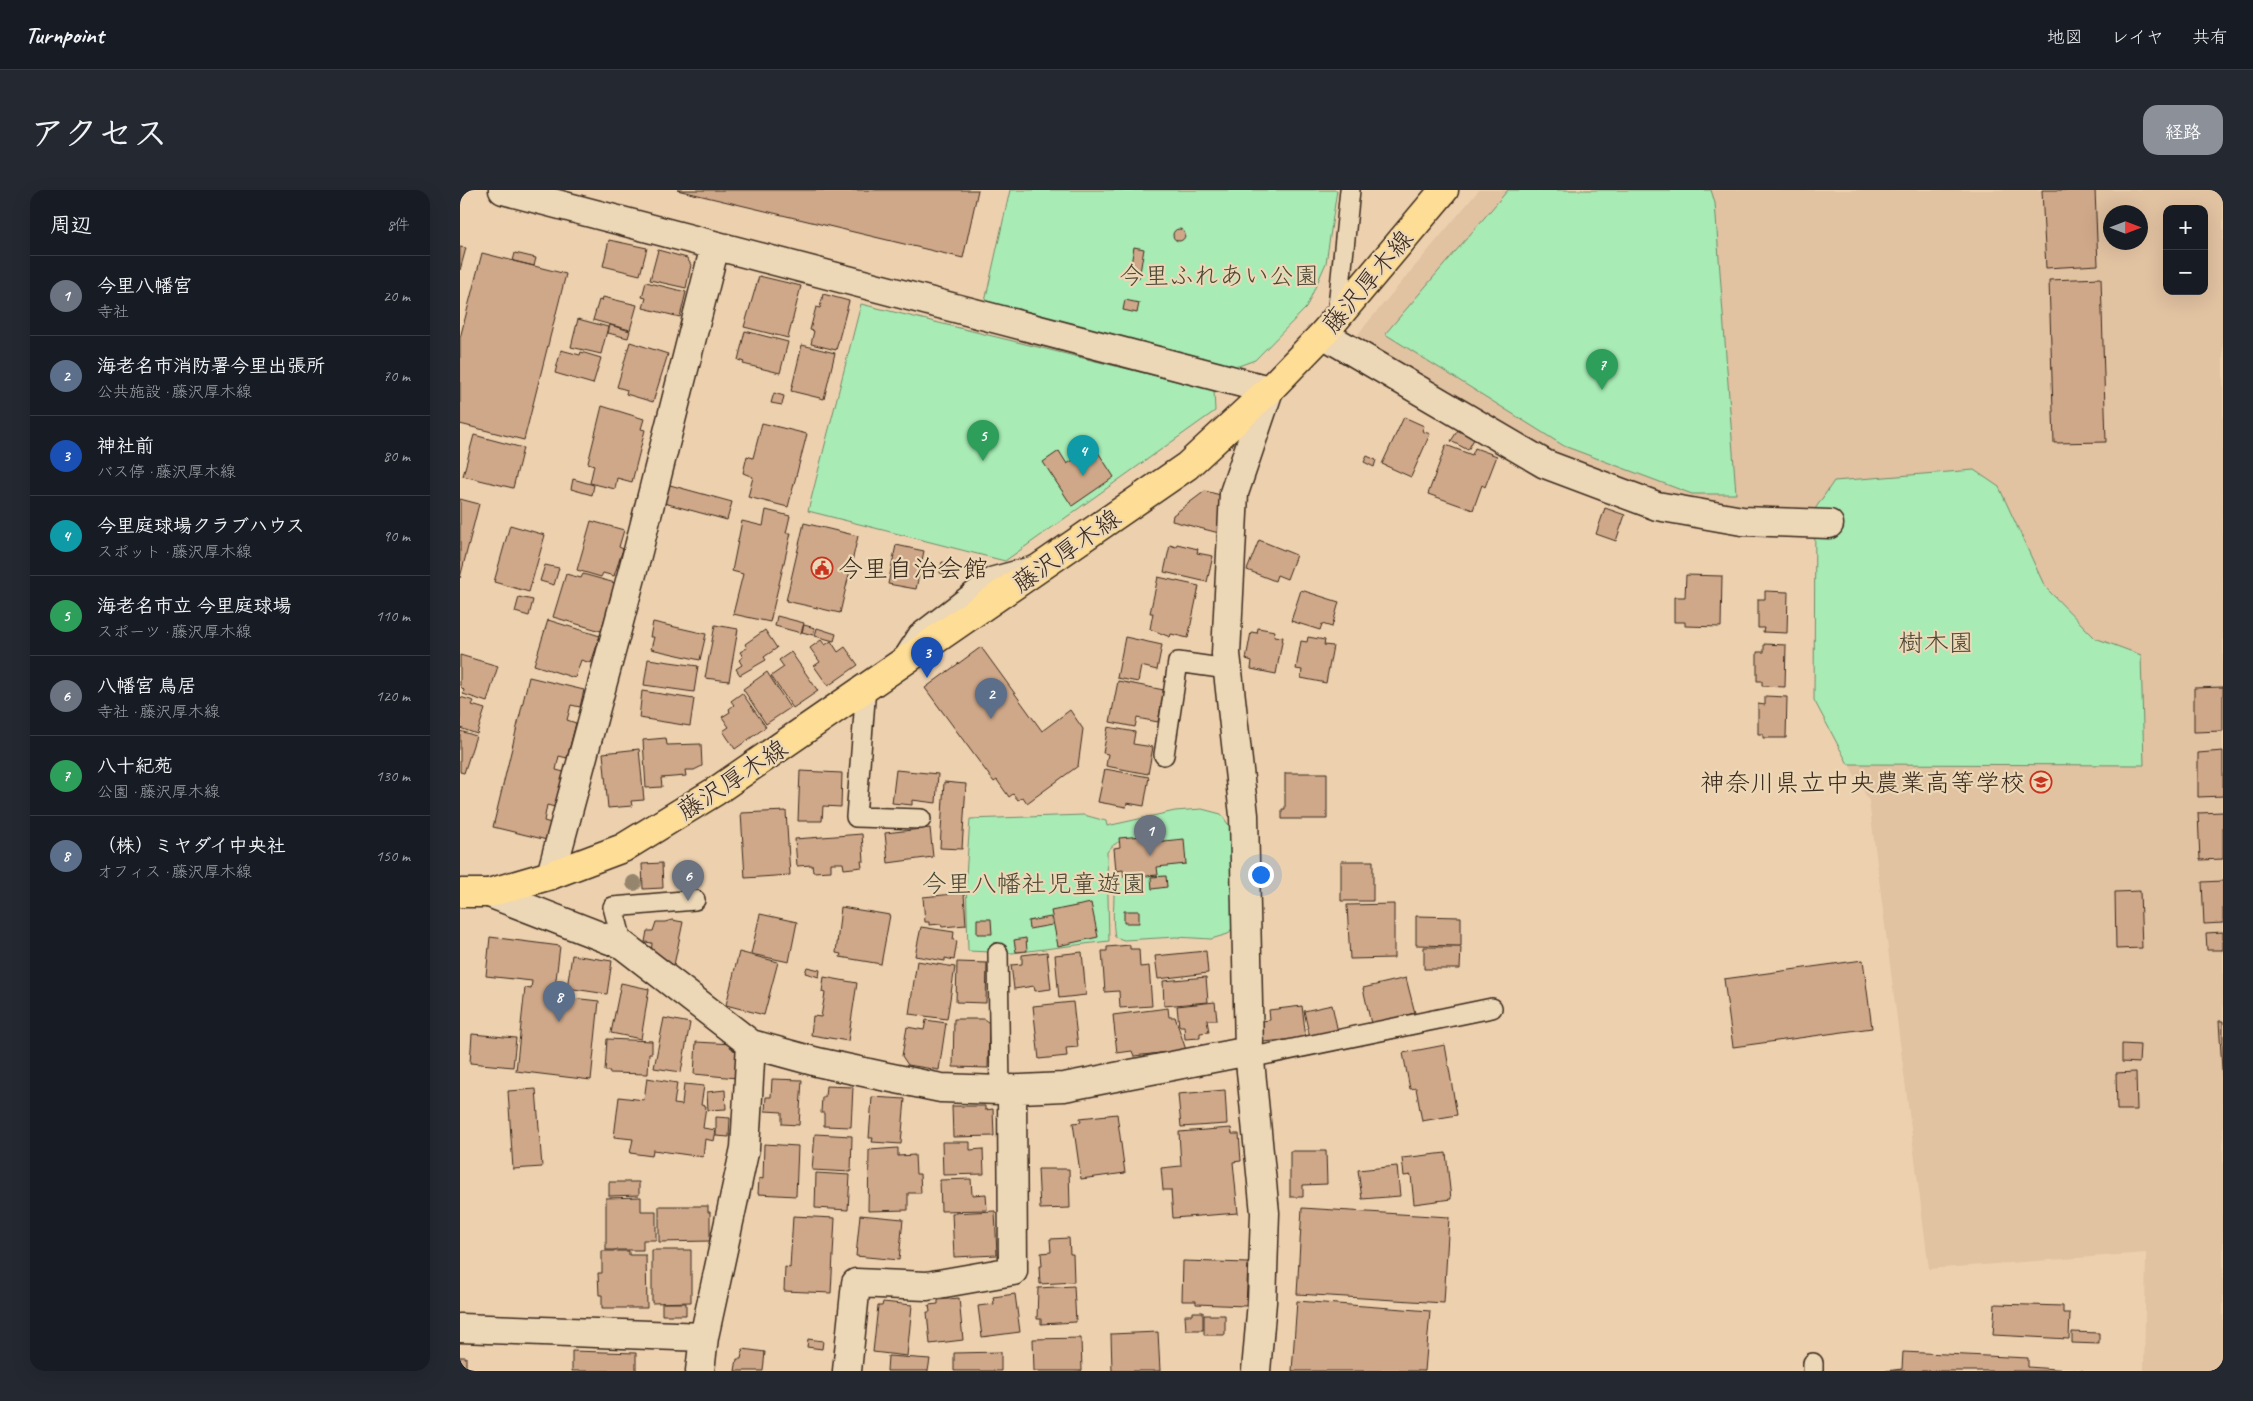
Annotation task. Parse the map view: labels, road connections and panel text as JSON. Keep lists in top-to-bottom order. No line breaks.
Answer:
{"streets":{"main road":["藤沢厚木線"]},"parks":["今里ふれあい公園","樹木園","今里八幡社児童遊園"],"places":{"public building":["今里自治会館"],"school or university":["神奈川県立中央農業高等学校"]},"north":"right","page":{"header":"Turnpoint","nav":["地図","レイヤ","共有"],"title":"アクセス","buttons":"経路","heading":["周辺","8件"],"map_buttons":["+","−"],"list":[{"mark":"1","name":"今里八幡宮","note":"寺社","value":"20 m"},{"mark":"2","name":"海老名市消防署今里出張所","note":"公共施設 · 藤沢厚木線","value":"70 m"},{"mark":"3","name":"神社前","note":"バス停 · 藤沢厚木線","value":"80 m"},{"mark":"4","name":"今里庭球場クラブハウス","note":"スポット · 藤沢厚木線","value":"90 m"},{"mark":"5","name":"海老名市立 今里庭球場","note":"スポーツ · 藤沢厚木線","value":"110 m"},{"mark":"6","name":"八幡宮 鳥居","note":"寺社 · 藤沢厚木線","value":"120 m"},{"mark":"7","name":"八十紀苑","note":"公園 · 藤沢厚木線","value":"130 m"},{"mark":"8","name":"（株）ミヤダイ中央社","note":"オフィス · 藤沢厚木線","value":"150 m"}],"pins":["7","5","4","3","2","1","6","8"]}}
